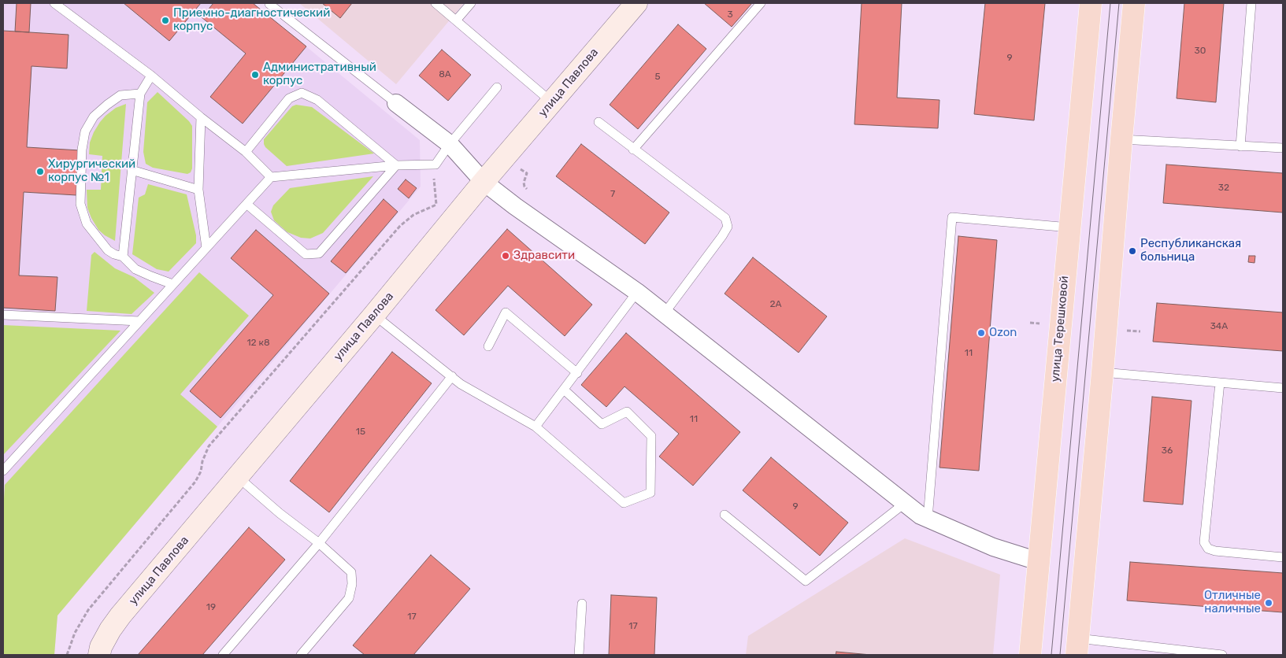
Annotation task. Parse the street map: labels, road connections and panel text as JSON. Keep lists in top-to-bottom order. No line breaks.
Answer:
{"streets":{"main road":["улица Терешковой"],"street":["улица Павлова"]},"places":["Приемно-диагностический корпус","Административный корпус","Хирургический корпус №1","Республиканская больница","Здравсити","Ozon","Отличные наличные"],"house_numbers":["3","30","9","8А","5","32","7","2А","34А","12 к8","11","11","15","36","9","19","17","17"]}
